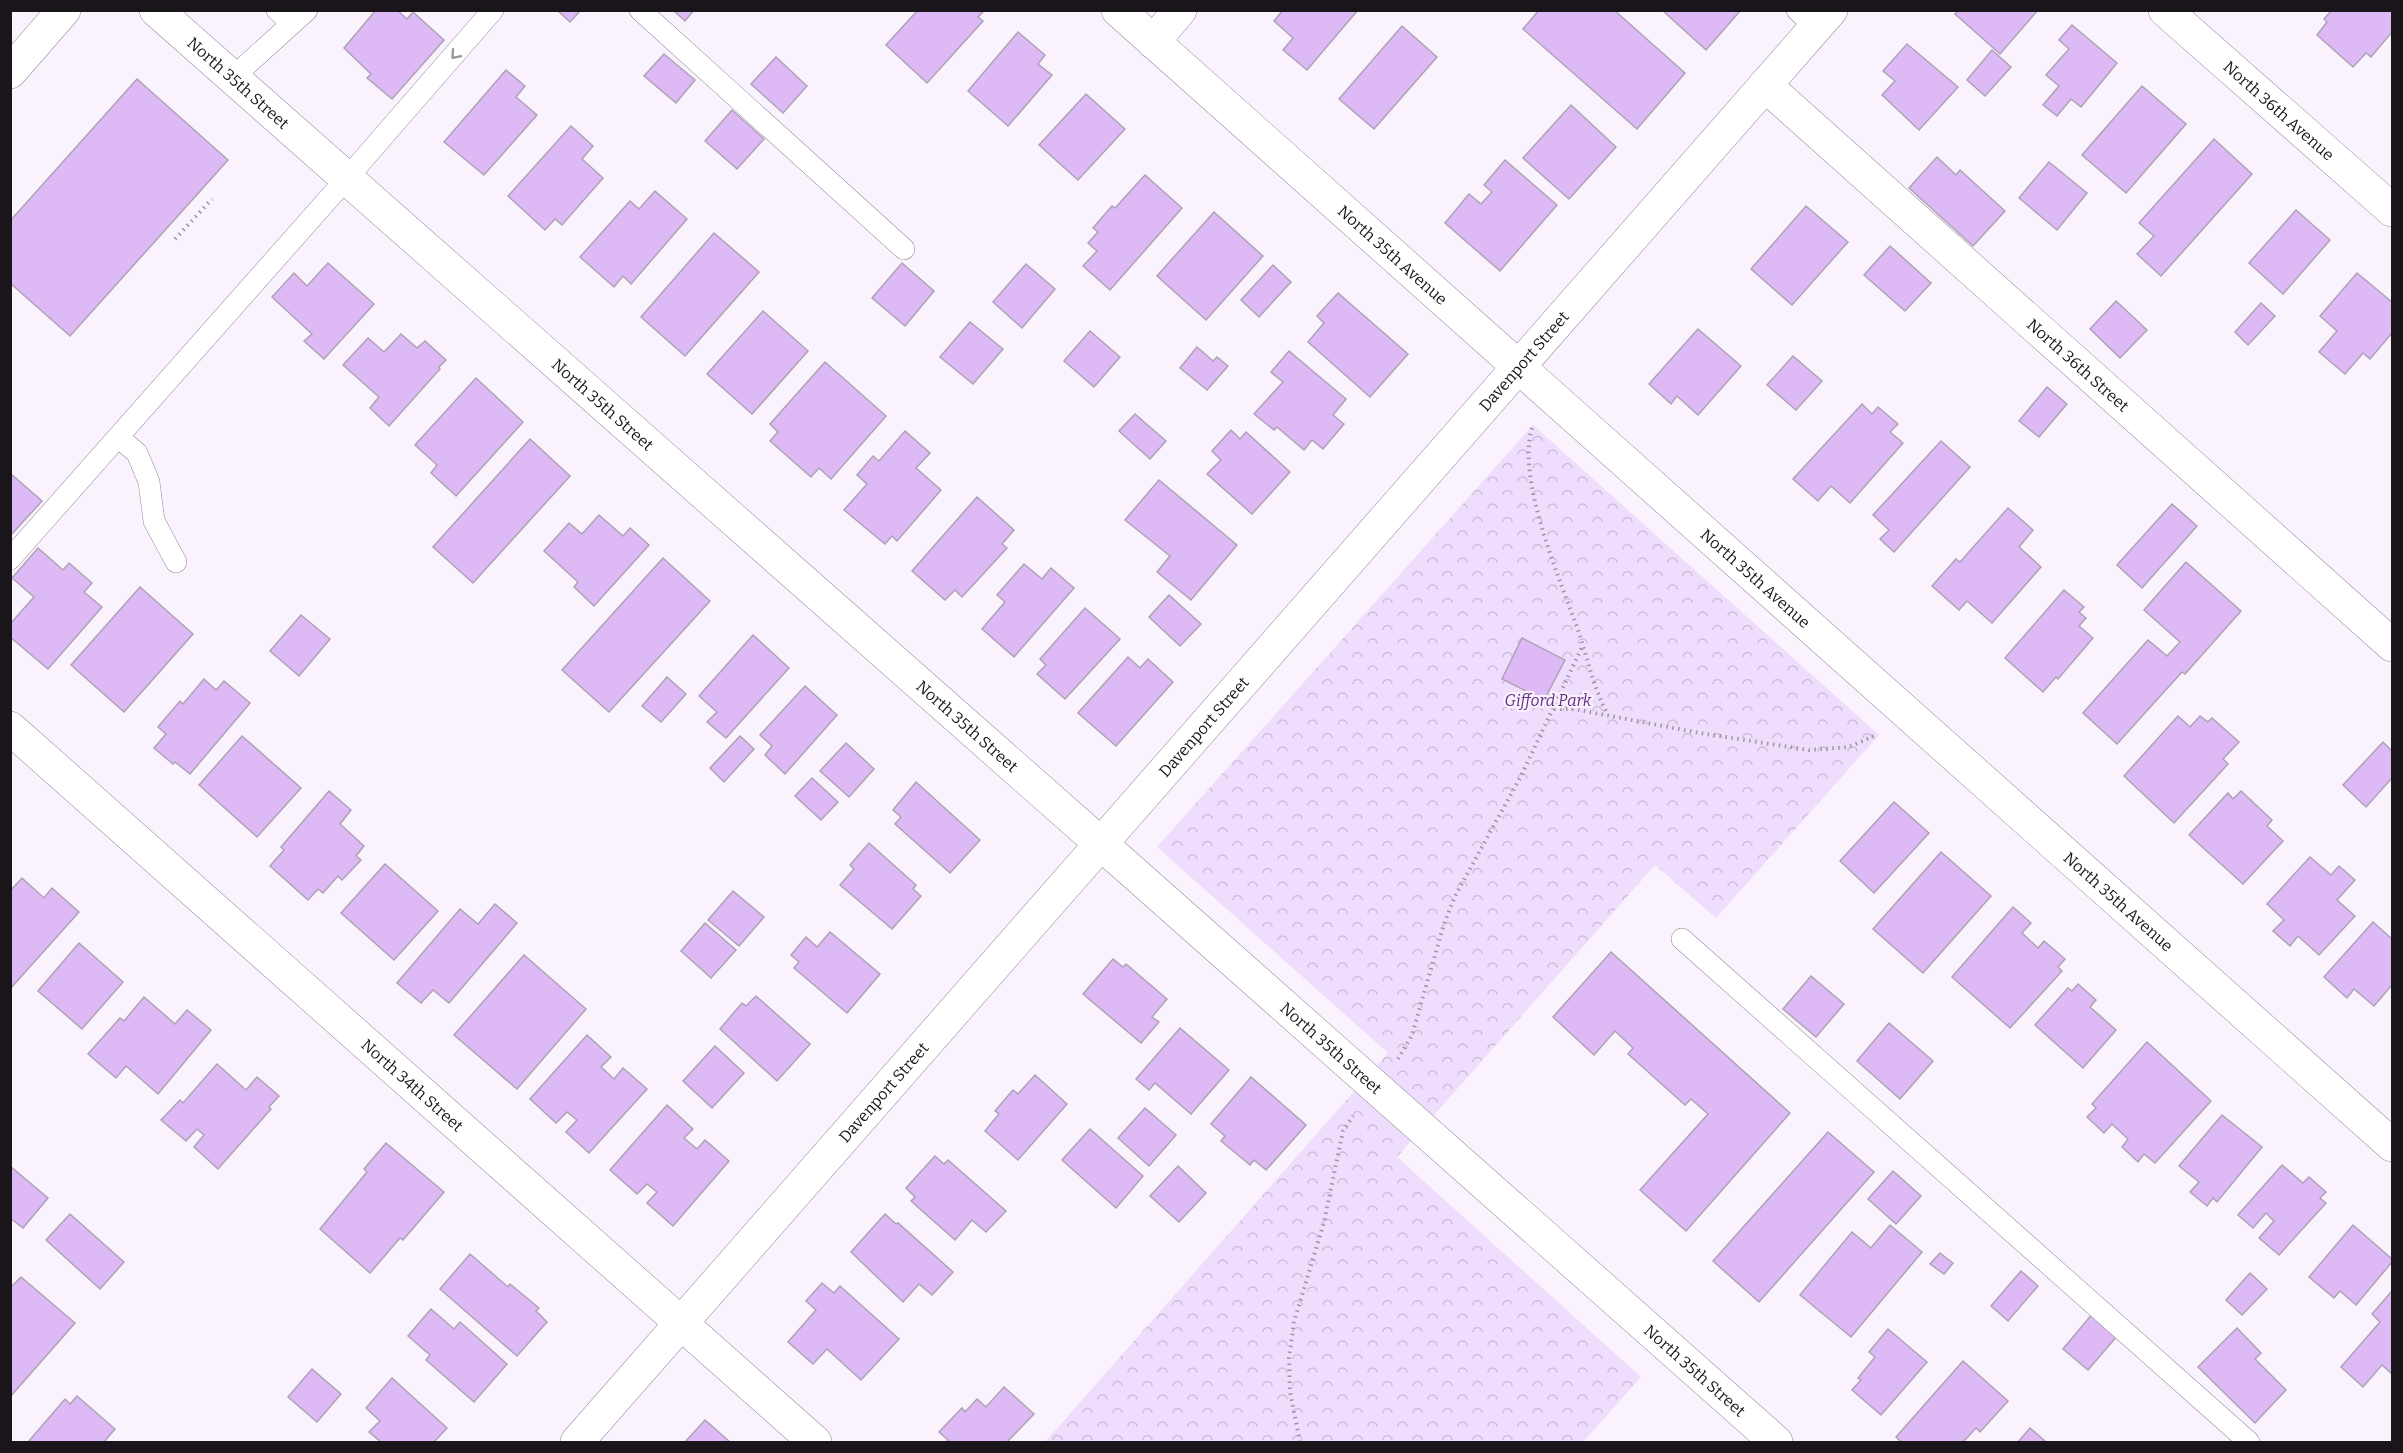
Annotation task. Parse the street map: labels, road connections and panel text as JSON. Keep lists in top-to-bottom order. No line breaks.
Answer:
{"streets":{"main road":["North 35th Street","North 36th Avenue","North 35th Avenue","Davenport Street","North 36th Street","North 34th Street"]},"crossings":[["North 35th Street","Davenport Street"],["North 35th Avenue","Davenport Street"],["Davenport Street","North 36th Street"],["Davenport Street","North 34th Street"]],"parks":["Gifford Park"]}
